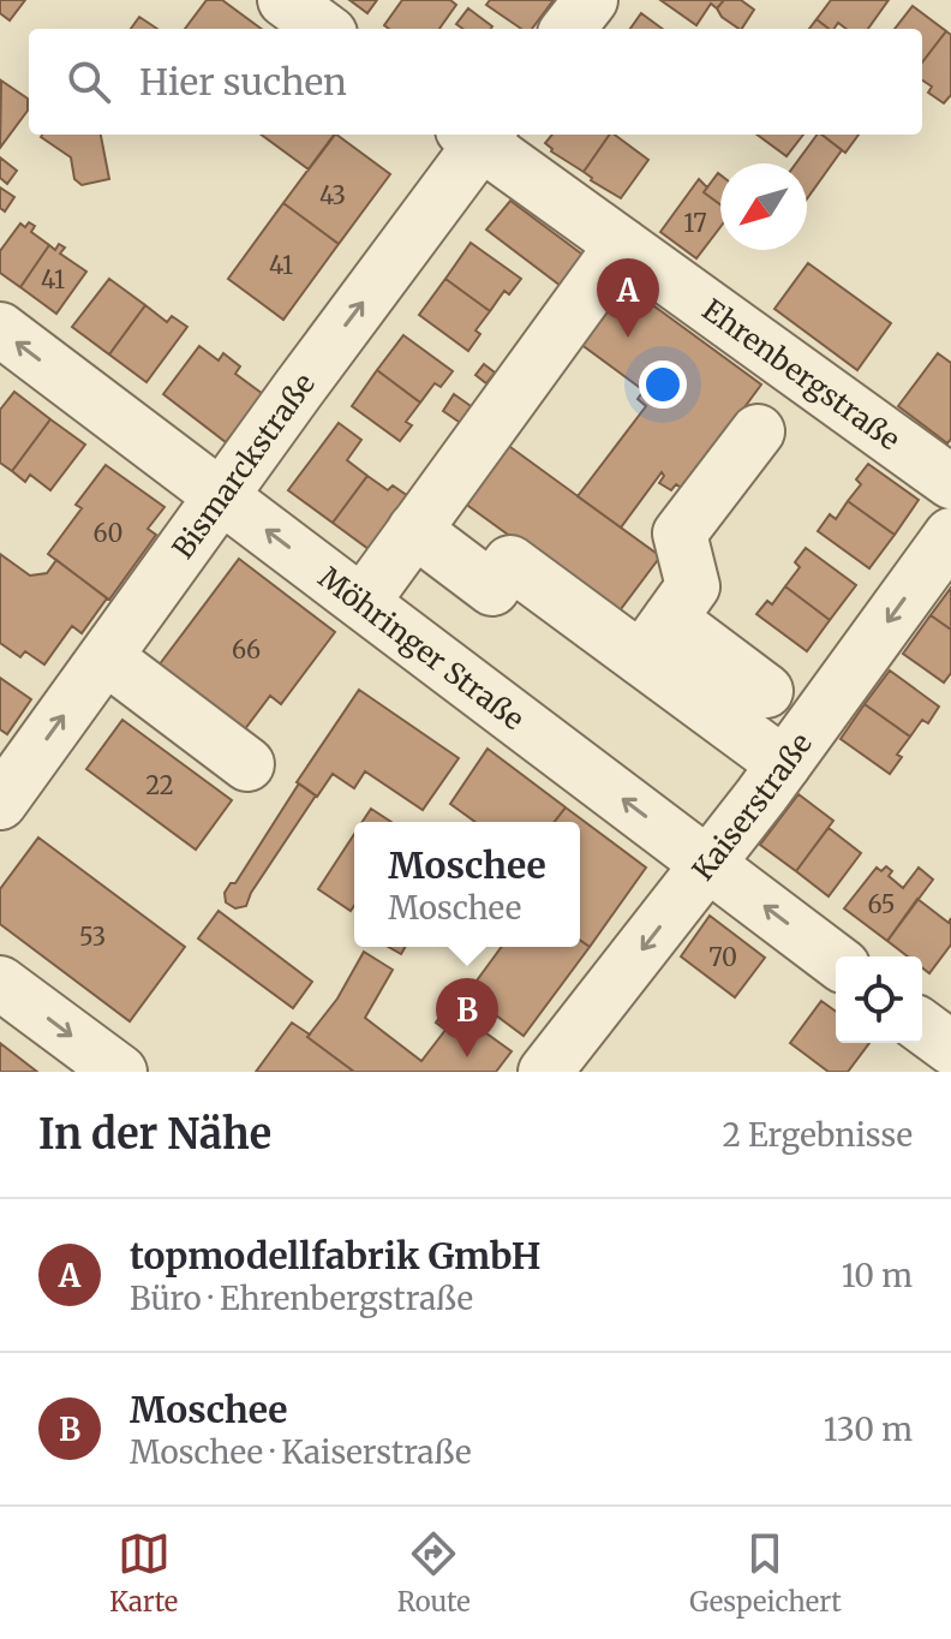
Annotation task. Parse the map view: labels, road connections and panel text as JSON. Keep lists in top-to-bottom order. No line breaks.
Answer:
{"streets":{"street":["Ehrenbergstraße","Bismarckstraße","Möhringer Straße","Kaiserstraße"]},"crossings":[["Ehrenbergstraße","Bismarckstraße"],["Bismarckstraße","Möhringer Straße"],["Möhringer Straße","Kaiserstraße"]],"house_numbers":["43","17","41","41","60","66","22","65","53","70"],"north":"bottom left","page":{"search":"Hier suchen","pins":["A","B"],"popup":["Moschee","Moschee"],"heading":["In der Nähe","2 Ergebnisse"],"list":[{"mark":"A","name":"topmodellfabrik GmbH","note":"Büro · Ehrenbergstraße","value":"10 m"},{"mark":"B","name":"Moschee","note":"Moschee · Kaiserstraße","value":"130 m"}],"nav":["Karte","Route","Gespeichert"]}}
